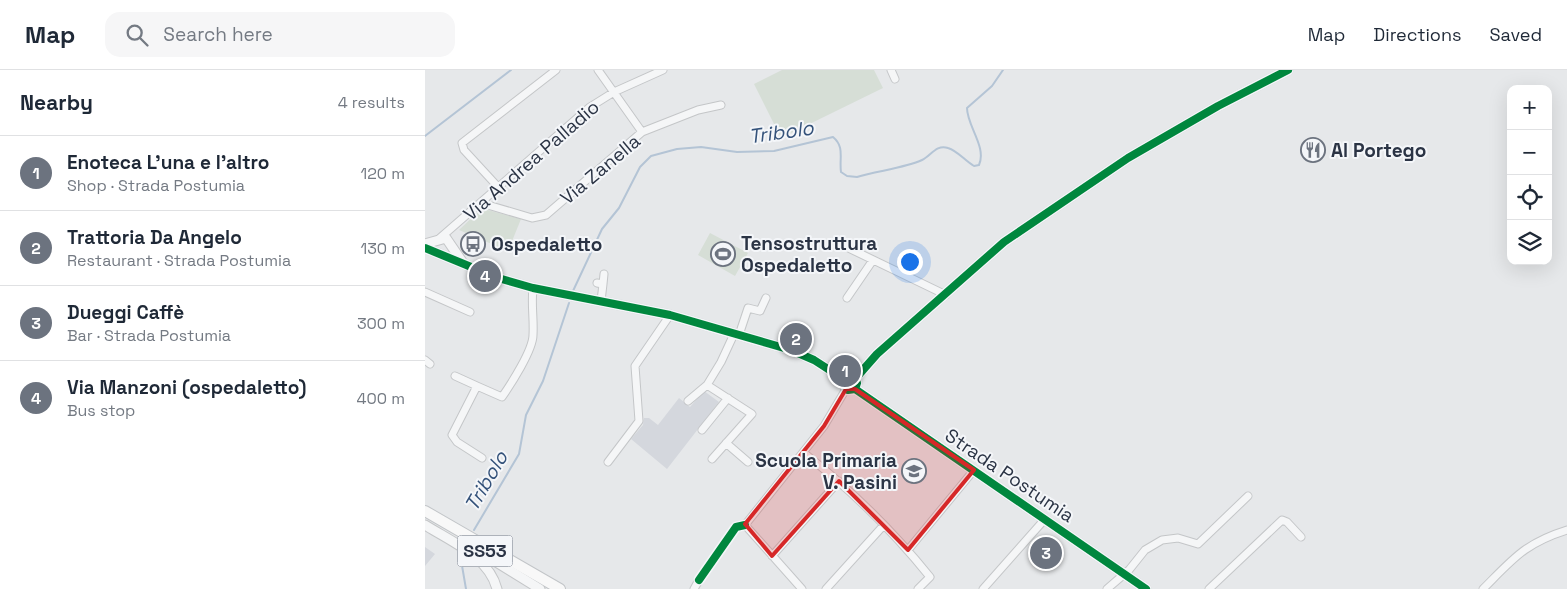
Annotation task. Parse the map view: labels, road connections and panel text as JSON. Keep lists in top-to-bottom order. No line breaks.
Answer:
{"streets":{"main road":["SS53"],"street":["Via Andrea Palladio","Via Zanella","Strada Postumia"]},"crossings":[["Via Andrea Palladio","Via Zanella"],["Via Andrea Palladio","Strada Postumia"]],"water":["Tribolo"],"places":{"restaurant":["Al Portego"],"bus stop":["Ospedaletto"],"sports":["Tensostruttura Ospedaletto"],"school or university":["Scuola Primaria V. Pasini"]},"page":{"header":"Map","search":"Search here","nav":["Map","Directions","Saved"],"heading":["Nearby","4 results"],"map_buttons":["+","−"],"list":[{"mark":"1","name":"Enoteca L'una e l'altro","note":"Shop · Strada Postumia","value":"120 m"},{"mark":"2","name":"Trattoria Da Angelo","note":"Restaurant · Strada Postumia","value":"130 m"},{"mark":"3","name":"Dueggi Caffè","note":"Bar · Strada Postumia","value":"300 m"},{"mark":"4","name":"Via Manzoni (ospedaletto)","note":"Bus stop","value":"400 m"}],"pins":["4","2","1","3"]}}
